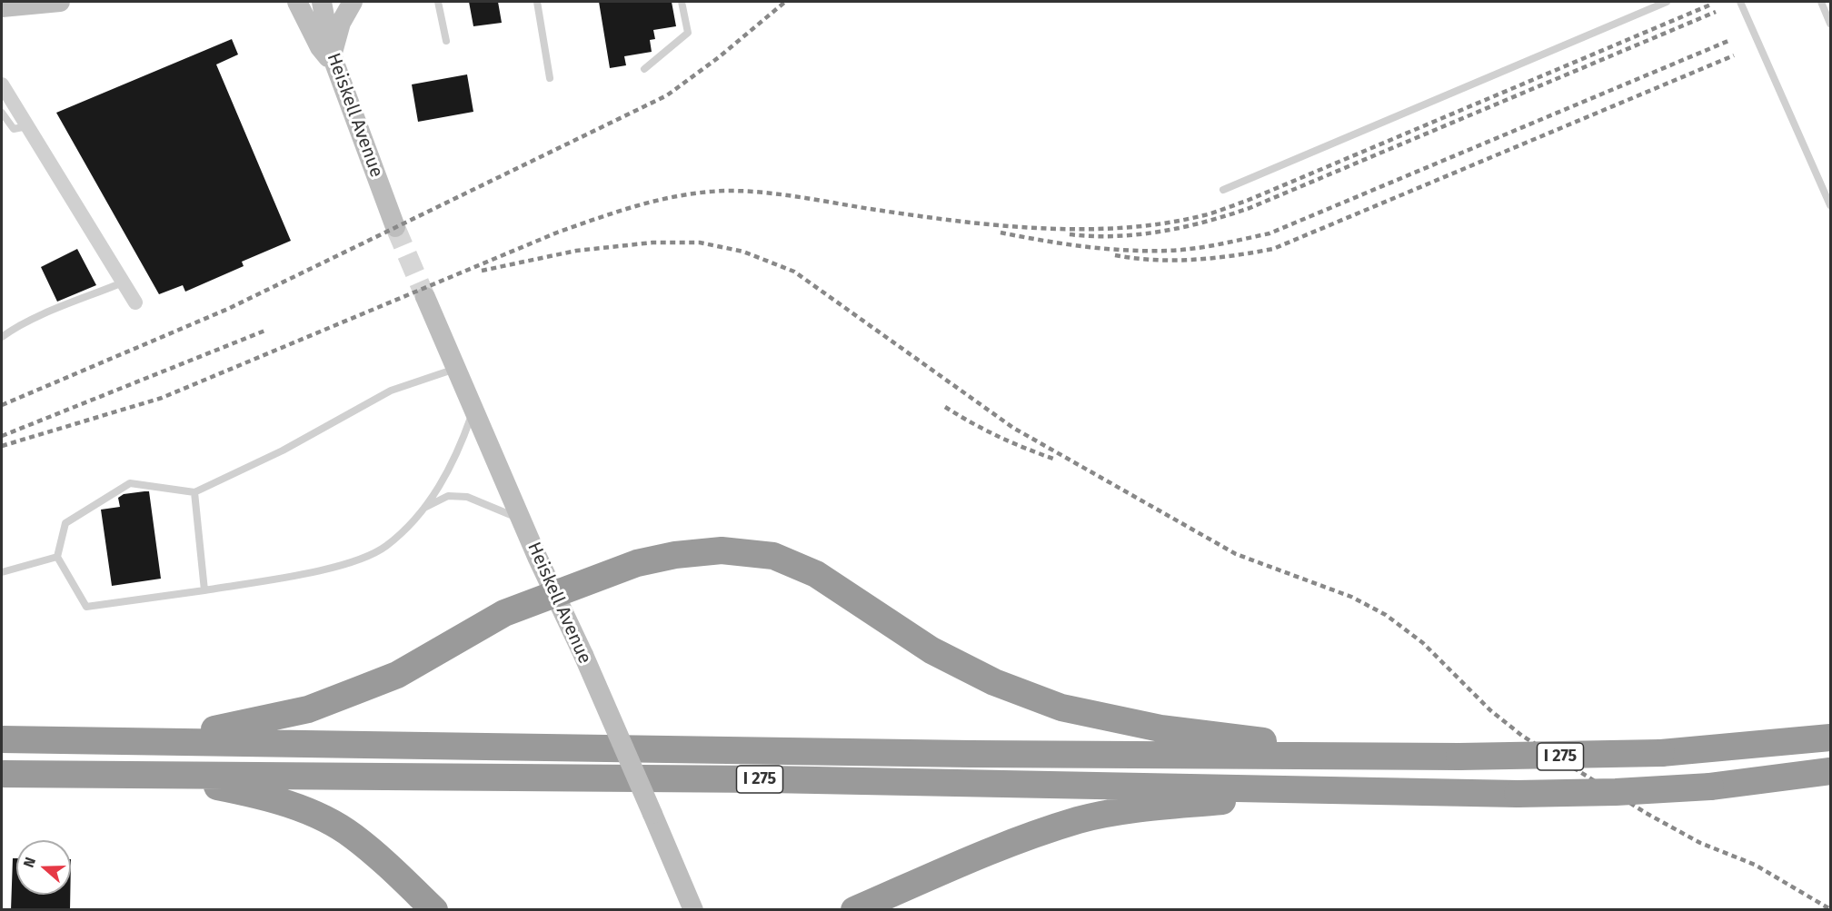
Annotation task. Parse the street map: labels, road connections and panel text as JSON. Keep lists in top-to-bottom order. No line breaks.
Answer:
{"streets":{"highway":["I 275"],"street":["Heiskell Avenue"]},"north":"left"}
